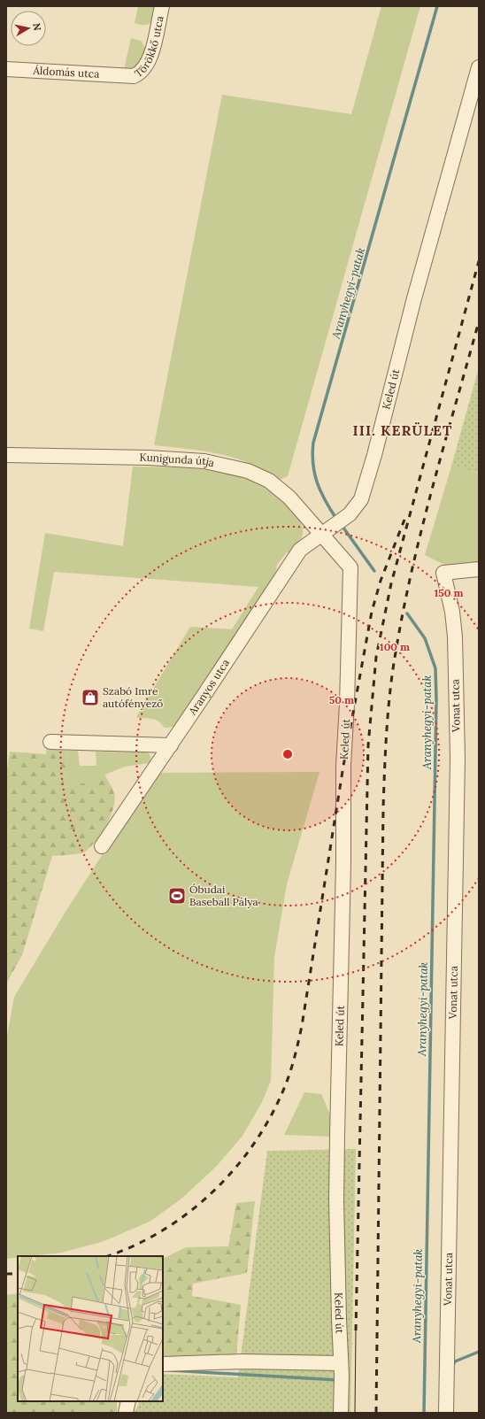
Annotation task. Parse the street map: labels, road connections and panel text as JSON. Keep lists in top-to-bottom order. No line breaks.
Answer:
{"streets":{"street":["Törökkő utca","Áldomás utca","Keled út","Kunigunda útja","Aranyos utca","Vonat utca"]},"crossings":[["Törökkő utca","Áldomás utca"],["Keled út","Kunigunda útja"],["Keled út","Aranyos utca"],["Kunigunda útja","Aranyos utca"]],"districts":["III. KERÜLET"],"water":["Aranyhegyi-patak"],"places":{"shop":["Szabó Imre autófényező"],"sports":["Óbudai Baseball Pálya"]},"north":"right","rings":["150 m","100 m","50 m"]}
